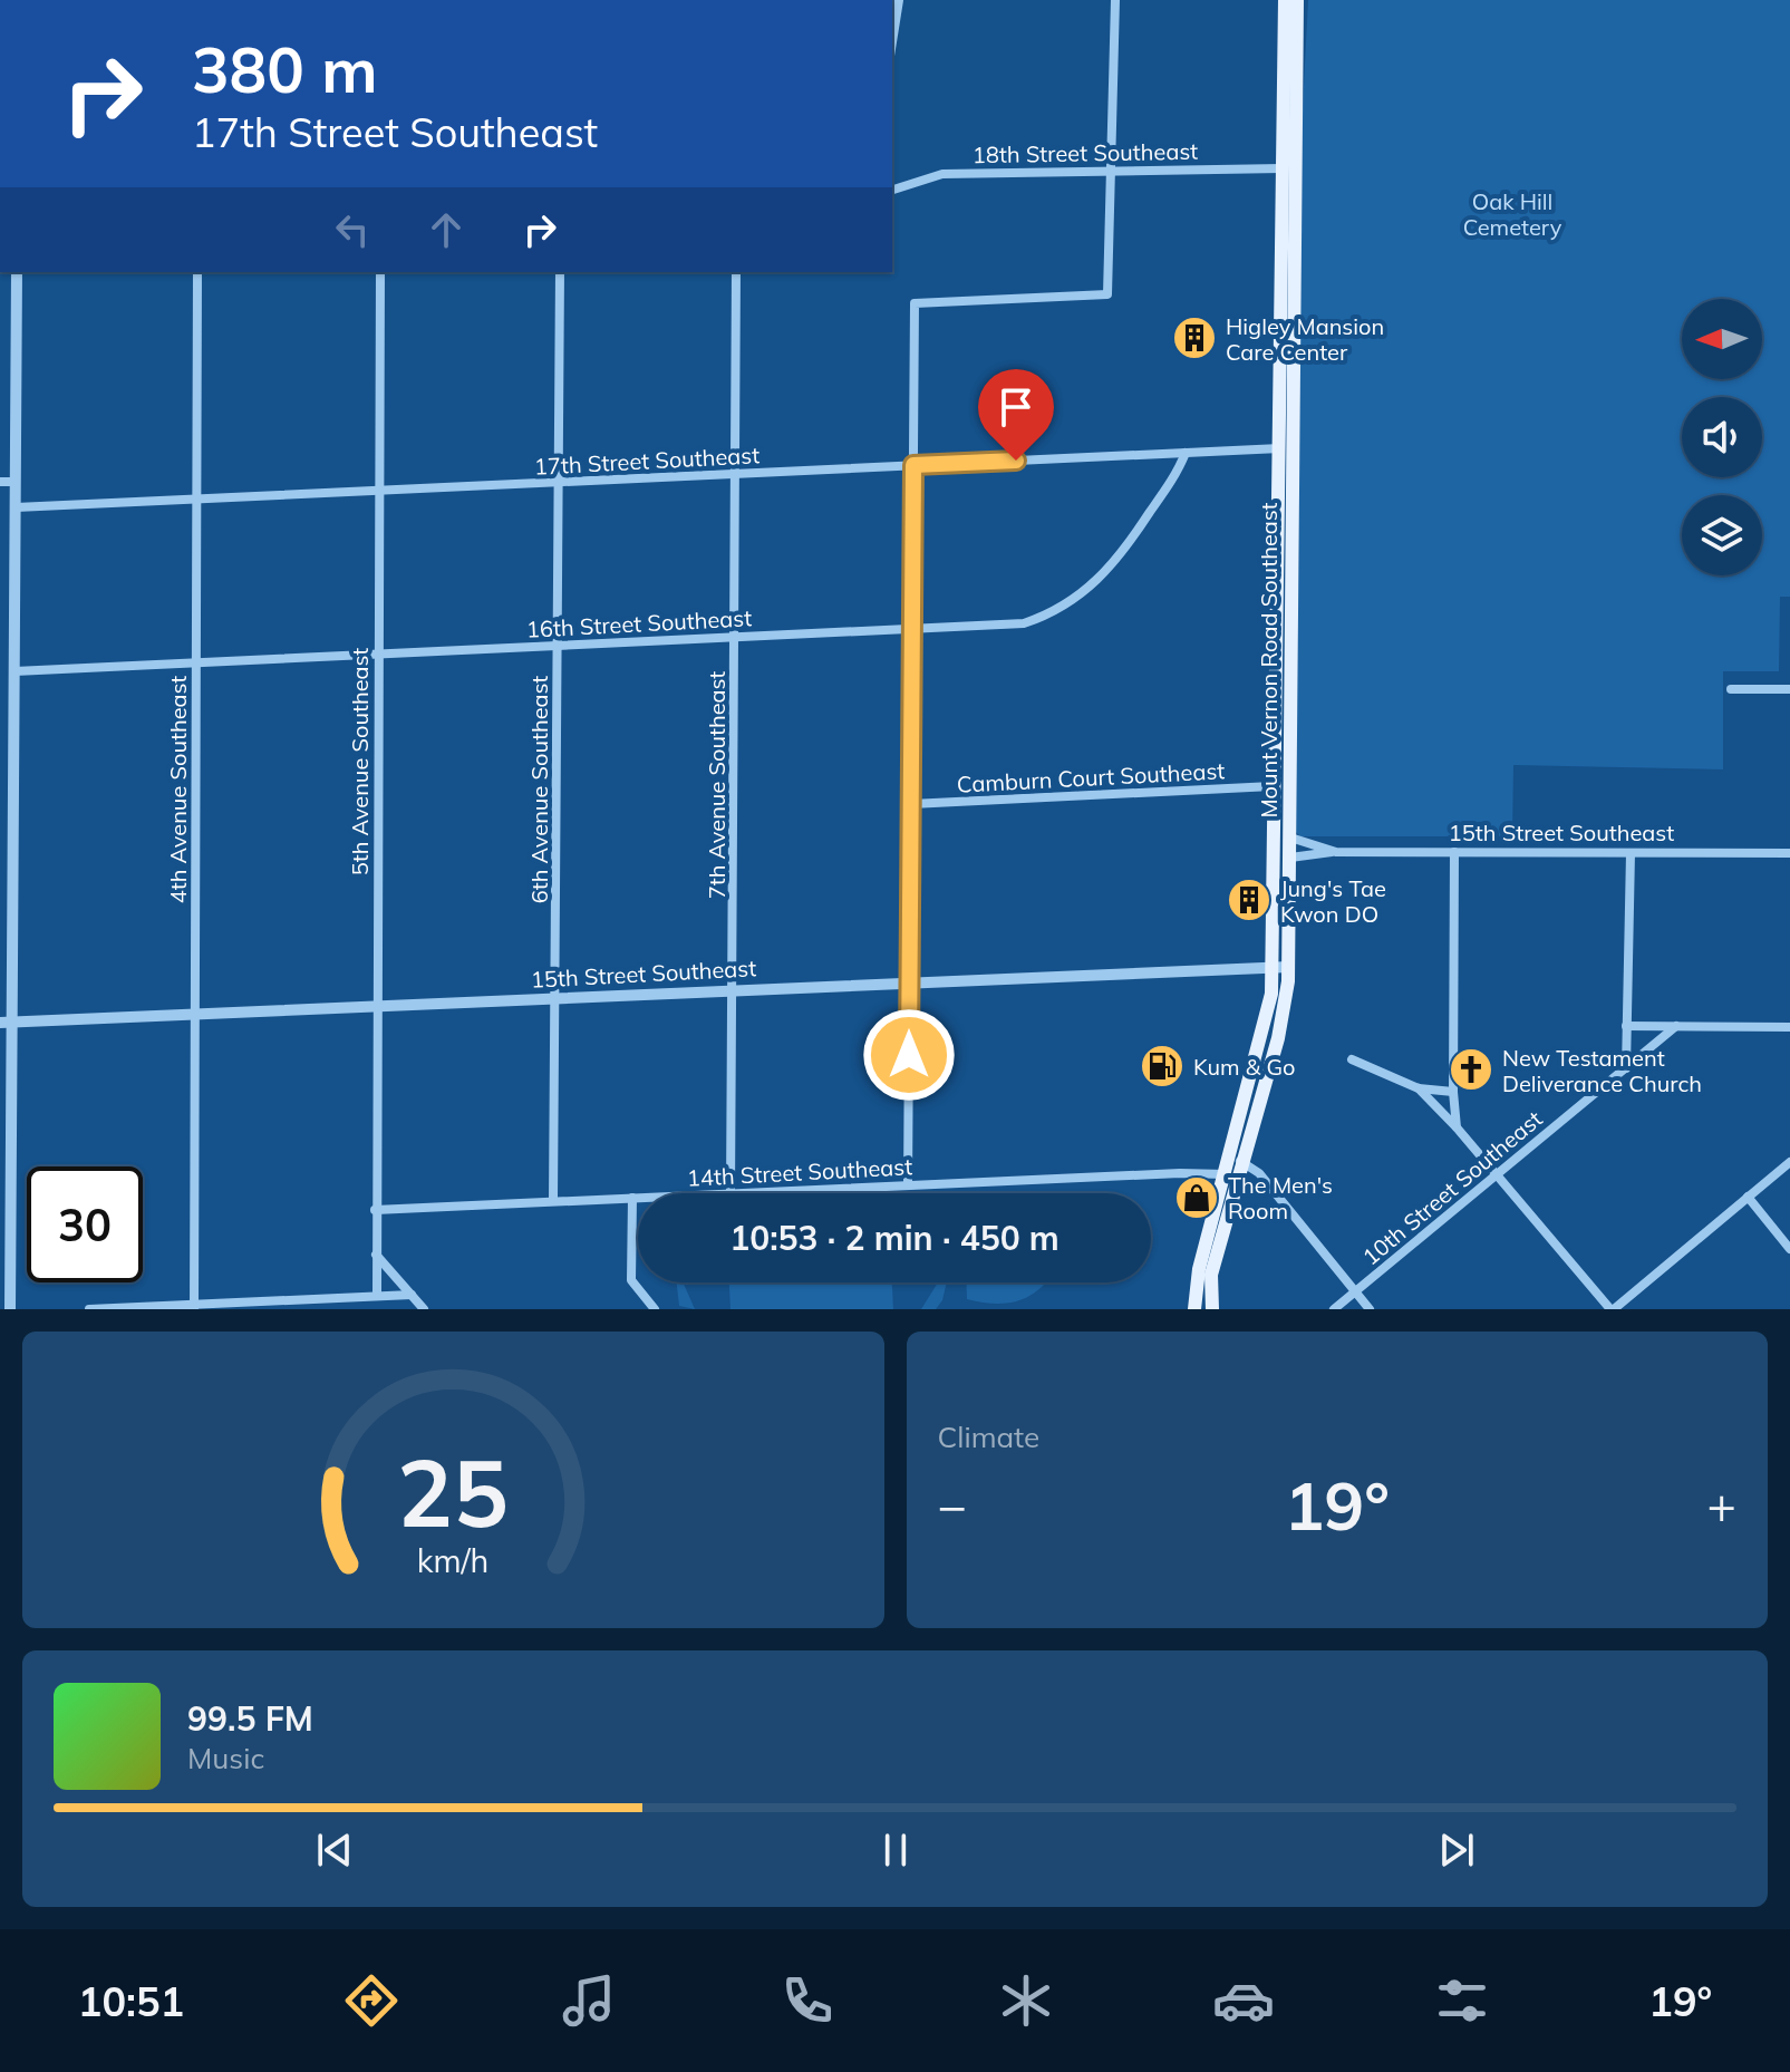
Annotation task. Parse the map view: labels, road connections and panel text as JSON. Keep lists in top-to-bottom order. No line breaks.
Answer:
{"streets":{"main road":["Mount Vernon Road Southeast"],"street":["18th Street Southeast","17th Street Southeast","16th Street Southeast","5th Avenue Southeast","Camburn Court Southeast","7th Avenue Southeast","4th Avenue Southeast","6th Avenue Southeast","15th Street Southeast","14th Street Southeast","10th Street Southeast"]},"crossings":[["18th Street Southeast","Mount Vernon Road Southeast"],["17th Street Southeast","16th Street Southeast"],["17th Street Southeast","Mount Vernon Road Southeast"],["17th Street Southeast","5th Avenue Southeast"],["17th Street Southeast","7th Avenue Southeast"],["17th Street Southeast","4th Avenue Southeast"],["17th Street Southeast","6th Avenue Southeast"],["16th Street Southeast","5th Avenue Southeast"],["16th Street Southeast","7th Avenue Southeast"],["16th Street Southeast","4th Avenue Southeast"],["16th Street Southeast","6th Avenue Southeast"],["Mount Vernon Road Southeast","Camburn Court Southeast"],["Mount Vernon Road Southeast","15th Street Southeast"],["Mount Vernon Road Southeast","14th Street Southeast"],["5th Avenue Southeast","15th Street Southeast"],["5th Avenue Southeast","14th Street Southeast"],["7th Avenue Southeast","15th Street Southeast"],["7th Avenue Southeast","14th Street Southeast"],["4th Avenue Southeast","15th Street Southeast"],["6th Avenue Southeast","15th Street Southeast"],["6th Avenue Southeast","14th Street Southeast"]],"parks":["Oak Hill Cemetery"],"places":{"building":["Higley Mansion Care Center","Jung's Tae Kwon DO"],"fuel station":["Kum & Go"],"church":["New Testament Deliverance Church"],"shop":["The Men's Room"]},"north":"left","page":{"turn":["380 m","17th Street Southeast"],"limit":"30","trip":"10:53 · 2 min · 450 m","tile":"Climate","heat":["−","19°","+"],"song":["99.5 FM","Music"],"tabs":["10:51","19°"],"gauge":["25","km/h"]}}
